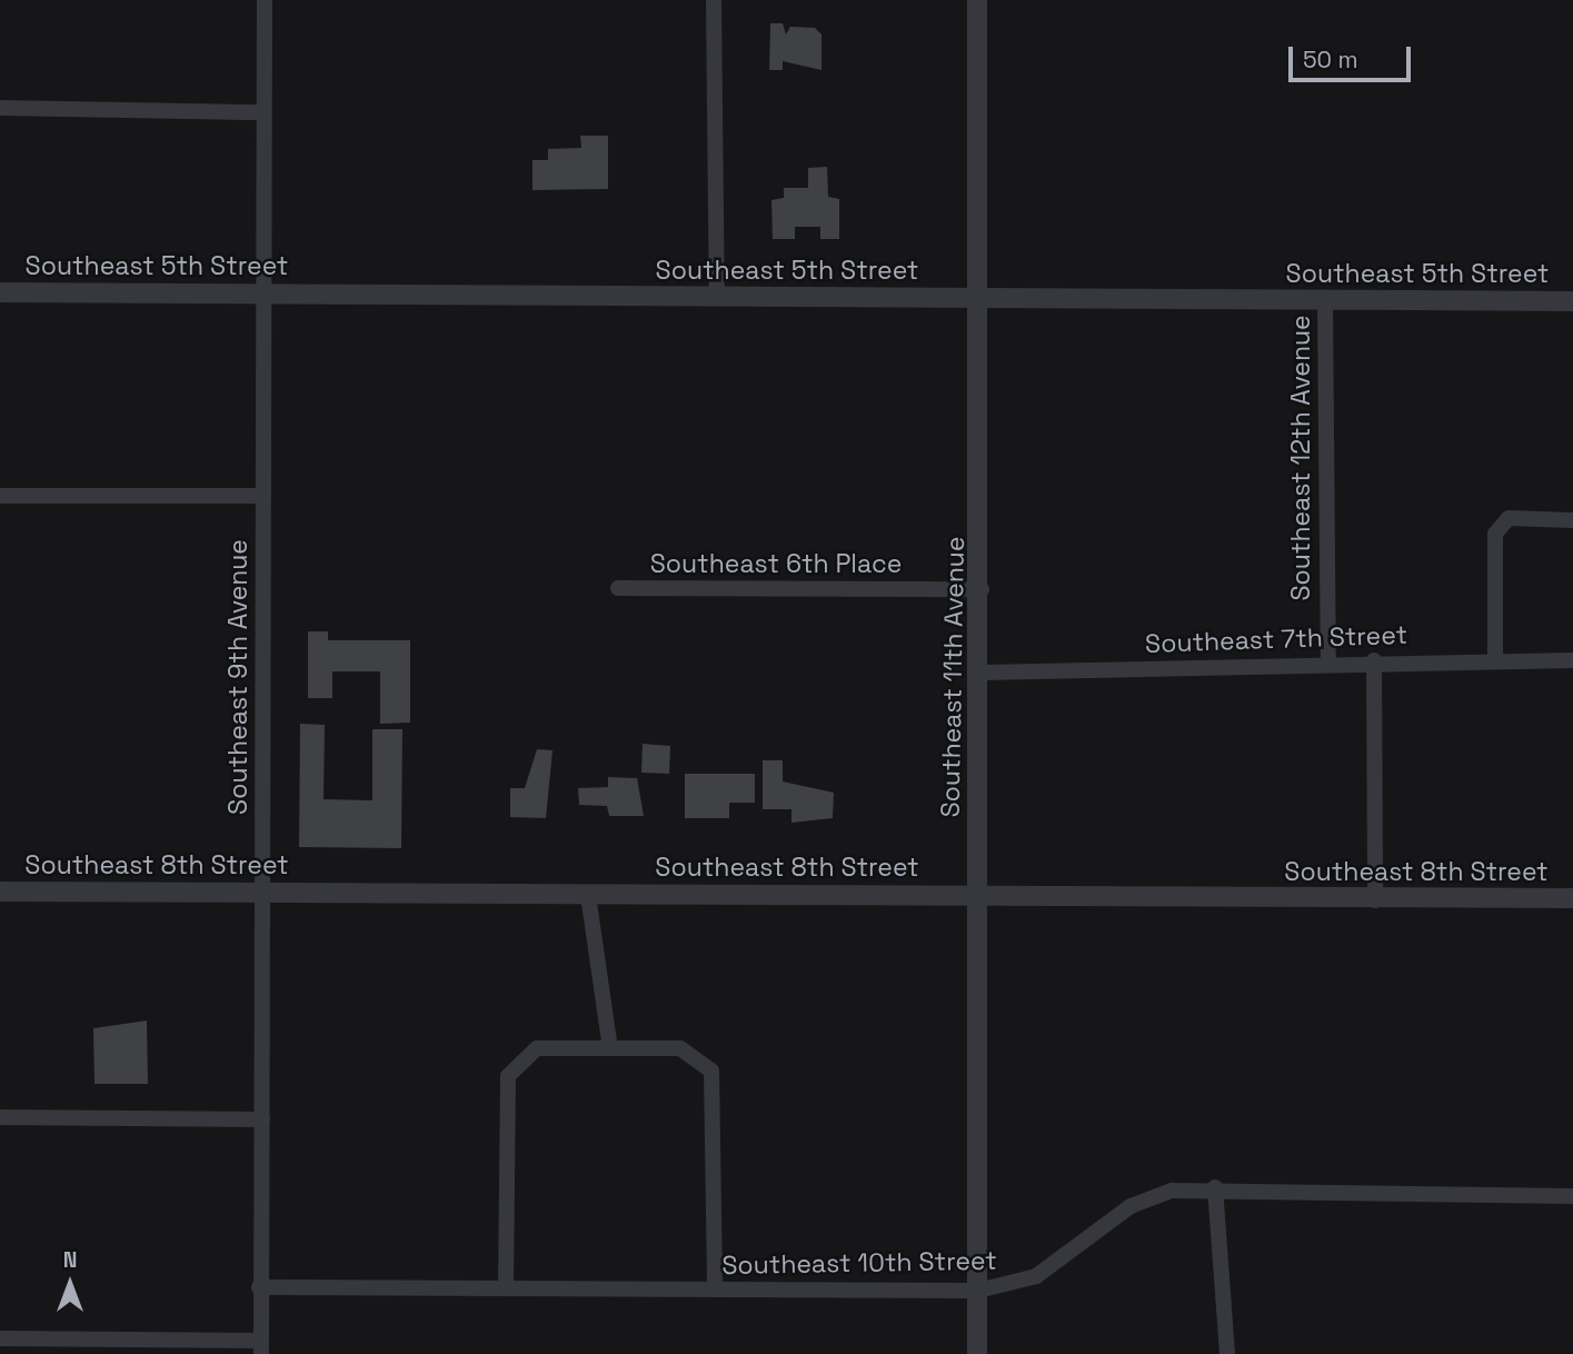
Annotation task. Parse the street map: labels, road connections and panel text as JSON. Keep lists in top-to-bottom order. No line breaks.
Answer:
{"streets":{"street":["Southeast 5th Street","Southeast 12th Avenue","Southeast 6th Place","Southeast 7th Street","Southeast 9th Avenue","Southeast 11th Avenue","Southeast 8th Street","Southeast 10th Street"]},"crossings":[["Southeast 5th Street","Southeast 12th Avenue"],["Southeast 5th Street","Southeast 9th Avenue"],["Southeast 5th Street","Southeast 11th Avenue"],["Southeast 12th Avenue","Southeast 7th Street"],["Southeast 6th Place","Southeast 11th Avenue"],["Southeast 7th Street","Southeast 11th Avenue"],["Southeast 9th Avenue","Southeast 8th Street"],["Southeast 9th Avenue","Southeast 10th Street"],["Southeast 11th Avenue","Southeast 8th Street"],["Southeast 11th Avenue","Southeast 10th Street"]],"scale_bar":"50 m","north":"top"}
